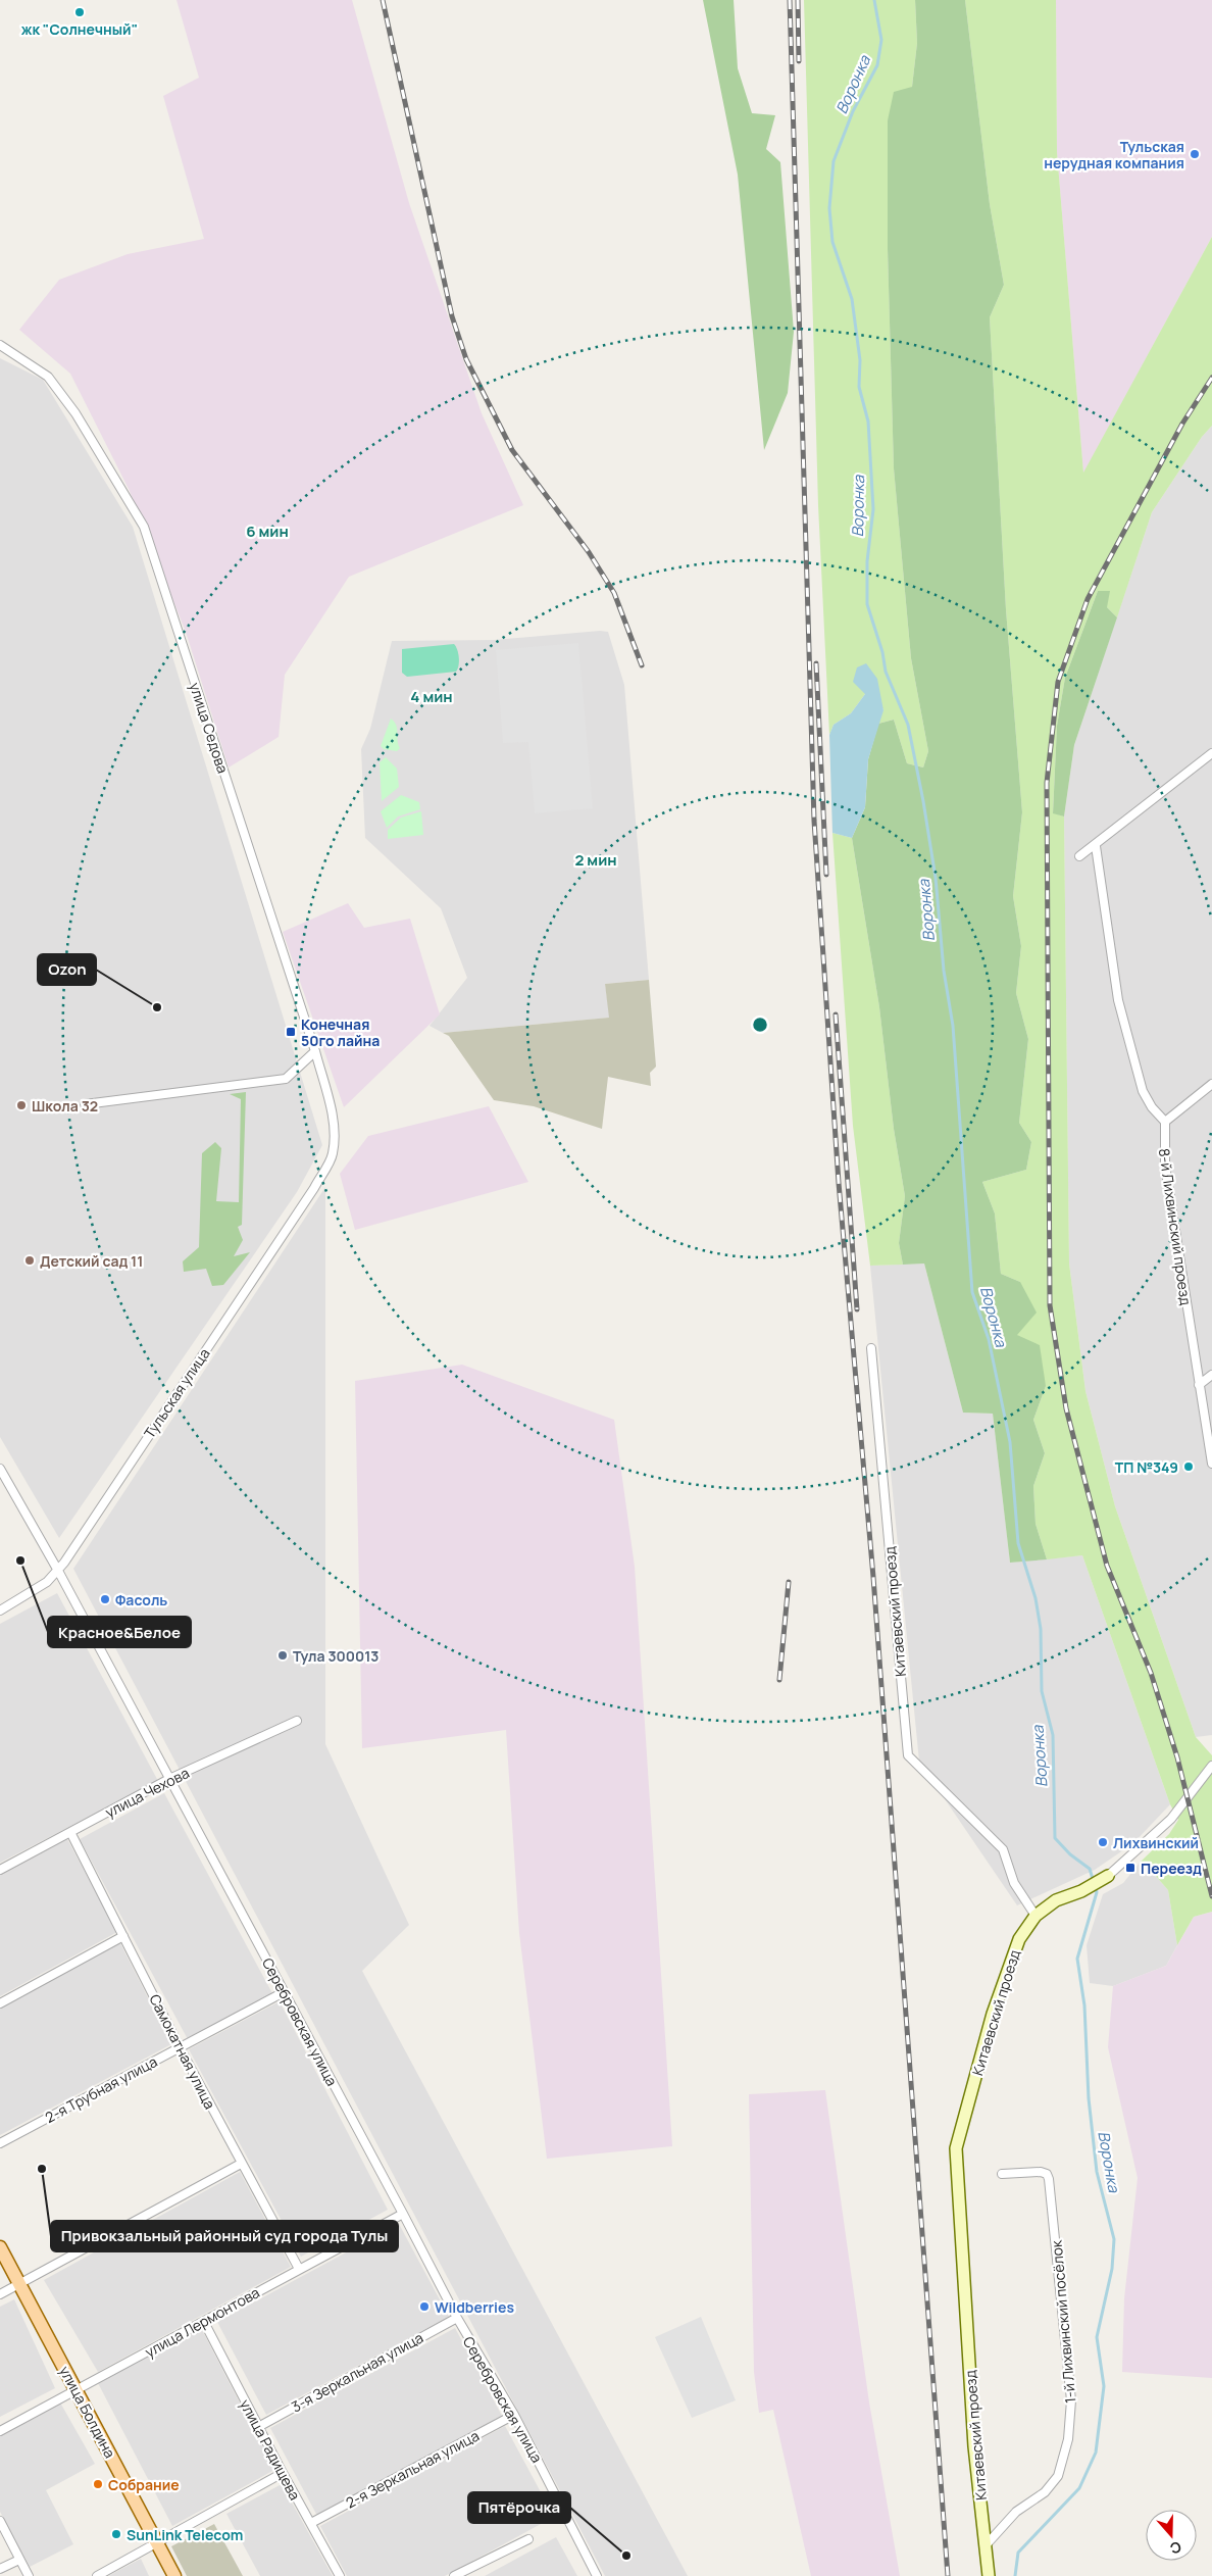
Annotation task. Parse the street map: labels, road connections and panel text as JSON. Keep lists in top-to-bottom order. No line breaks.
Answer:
{"streets":{"main road":["улица Болдина"],"street":["улица Седова","8-й Лихвинский проезд","Тульская улица","Китаевский проезд","улица Чехова","Серебровская улица","Самокатная улица","2-я Трубная улица","улица Лермонтова","1-й Лихвинский посёлок","3-я Зеркальная улица","улица Радищева","2-я Зеркальная улица"]},"crossings":[["улица Седова","Тульская улица"],["Тульская улица","Серебровская улица"],["Китаевский проезд","1-й Лихвинский посёлок"],["улица Чехова","Серебровская улица"],["улица Чехова","Самокатная улица"],["Серебровская улица","2-я Трубная улица"],["Серебровская улица","улица Лермонтова"],["Серебровская улица","3-я Зеркальная улица"],["Серебровская улица","2-я Зеркальная улица"],["Самокатная улица","2-я Трубная улица"],["Самокатная улица","улица Лермонтова"],["улица Лермонтова","улица Болдина"],["улица Лермонтова","улица Радищева"],["3-я Зеркальная улица","улица Радищева"],["улица Радищева","2-я Зеркальная улица"]],"water":["Воронка"],"places":{"other":["жк \"Солнечный\"","Тульская нерудная компания","Ozon","Школа 32","Детский сад 11","ТП №349","Красное&Белое","Фасоль","Тула 300013","Лихвинский","Привокзальный районный суд города Тулы","Wildberries","Собрание","SunLink Telecom","Пятёрочка"],"transit":["Конечная 50го лайна","Переезд"]},"north":"bottom","rings":["6 мин","4 мин","2 мин"]}
